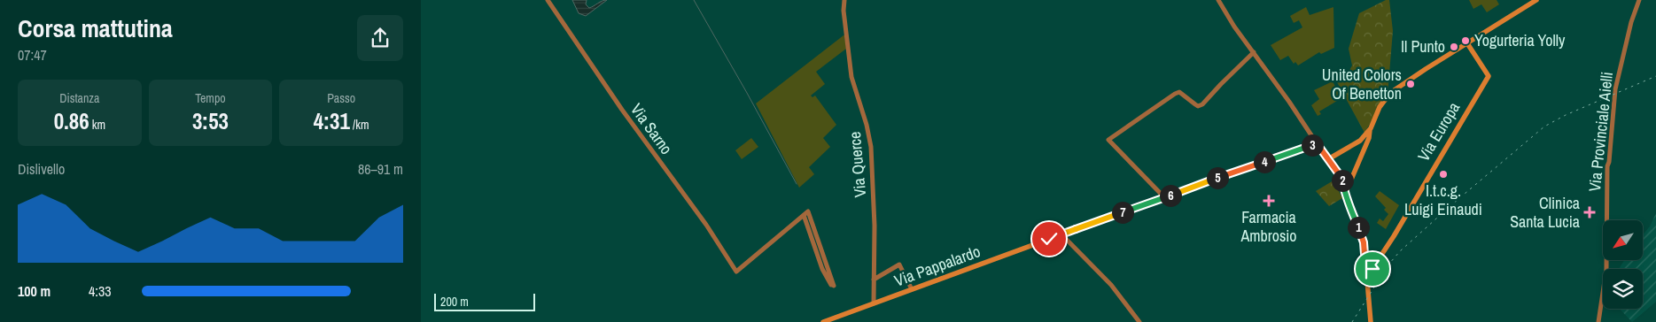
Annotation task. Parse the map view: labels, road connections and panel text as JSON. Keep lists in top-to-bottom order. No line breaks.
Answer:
{"streets":{"main road":["Via Europa","Via Pappalardo"],"street":["Via Sarno","Via Provinciale Aielli","Via Querce"]},"crossings":[["Via Querce","Via Pappalardo"]],"places":{"other":["Yogurteria Yolly","Il Punto","United Colors Of Benetton","I.t.c.g. Luigi Einaudi"],"health":["Farmacia Ambrosio","Clinica Santa Lucia"]},"scale_bar":"200 m","north":"bottom left","page":{"heading":["Corsa mattutina","07:47"],"stats":[["Distanza","0.86 km"],["Tempo","3:53"],["Passo","4:31 /km"]],"pins":["3","4","5","2","6","7","1"],"chart":["Dislivello","86–91 m"],"list":[{"name":"100 m","note":"4:33"}],"scale":"200 m"}}
